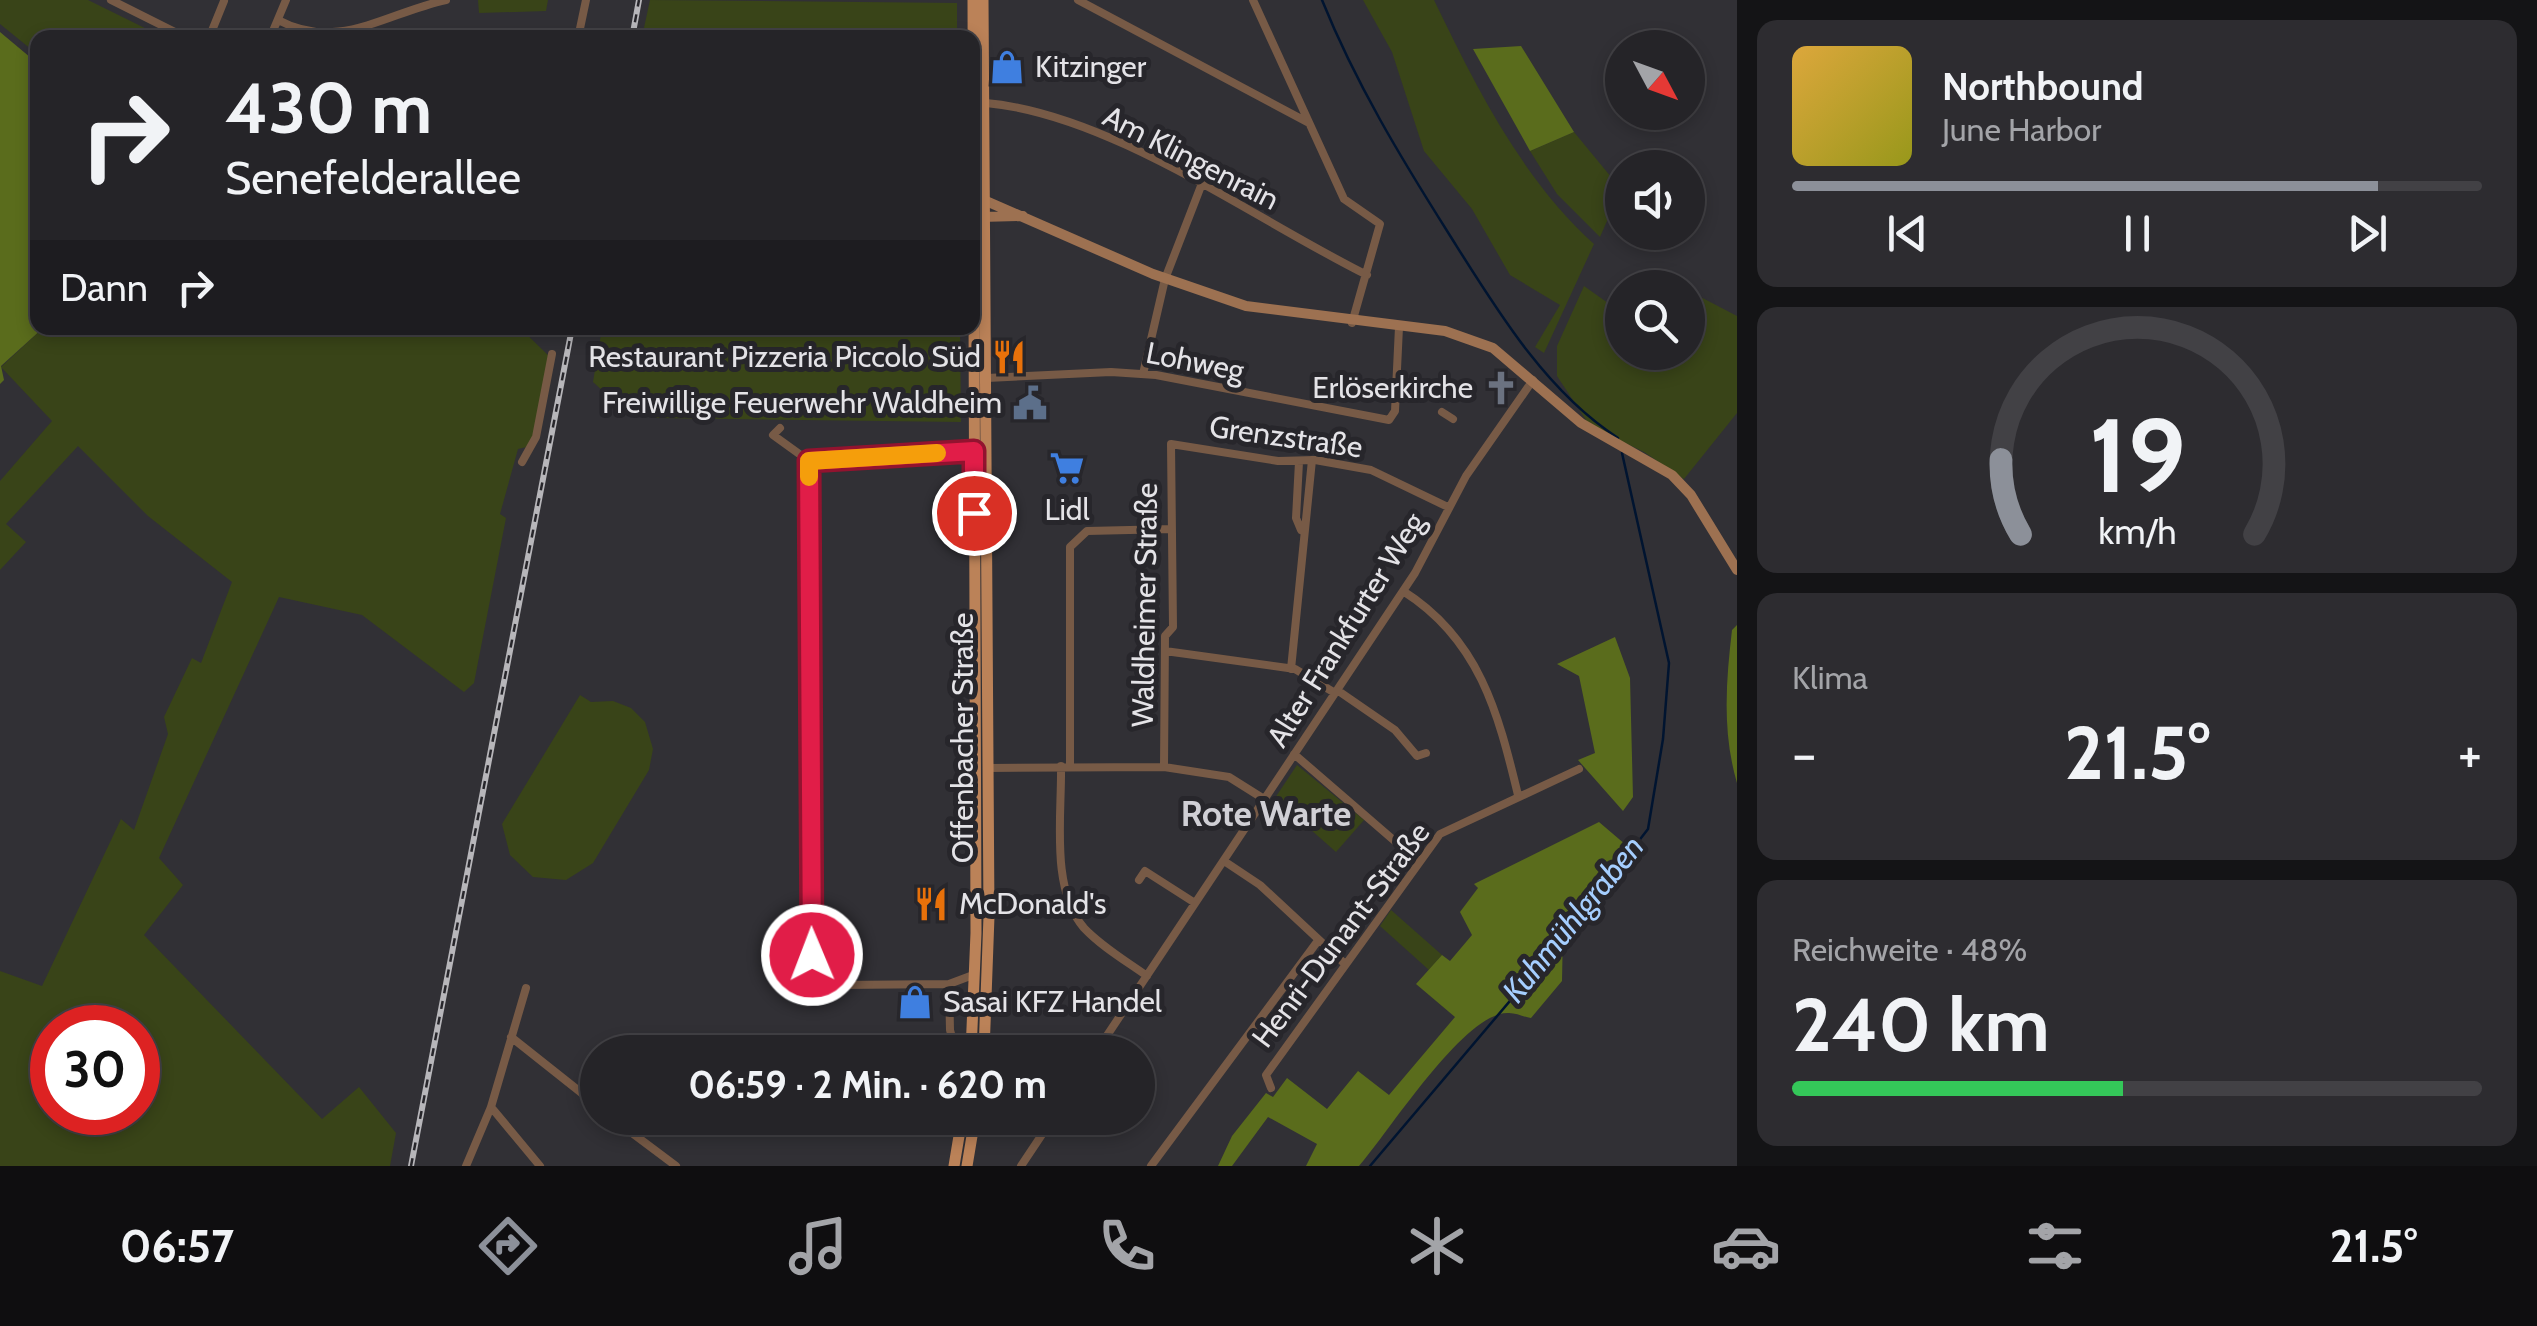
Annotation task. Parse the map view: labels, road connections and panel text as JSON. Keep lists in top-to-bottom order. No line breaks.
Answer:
{"streets":{"main road":["Offenbacher Straße"],"street":["Am Klingenrain","Lohweg","Grenzstraße","Waldheimer Straße","Alter Frankfurter Weg","Henri-Dunant-Straße"]},"crossings":[["Grenzstraße","Waldheimer Straße"],["Grenzstraße","Alter Frankfurter Weg"]],"districts":["Rote Warte"],"water":["Kuhmühlgraben"],"places":{"shop":["Kitzinger","Sasai KFZ Handel"],"restaurant":["Restaurant Pizzeria Piccolo Süd","McDonald's"],"church":["Erlöserkirche"],"public building":["Freiwillige Feuerwehr Waldheim"],"supermarket":["Lidl"]},"north":"bottom right","page":{"turn":["430 m","Senefelderallee"],"song":["Northbound","June Harbor"],"then":"Dann","tile":["Klima",["Reichweite · 48%","240 km"]],"heat":["−","21.5°","+"],"limit":"30","trip":"06:59 · 2 Min. · 620 m","tabs":["06:57","21.5°"],"gauge":["19","km/h"]}}
